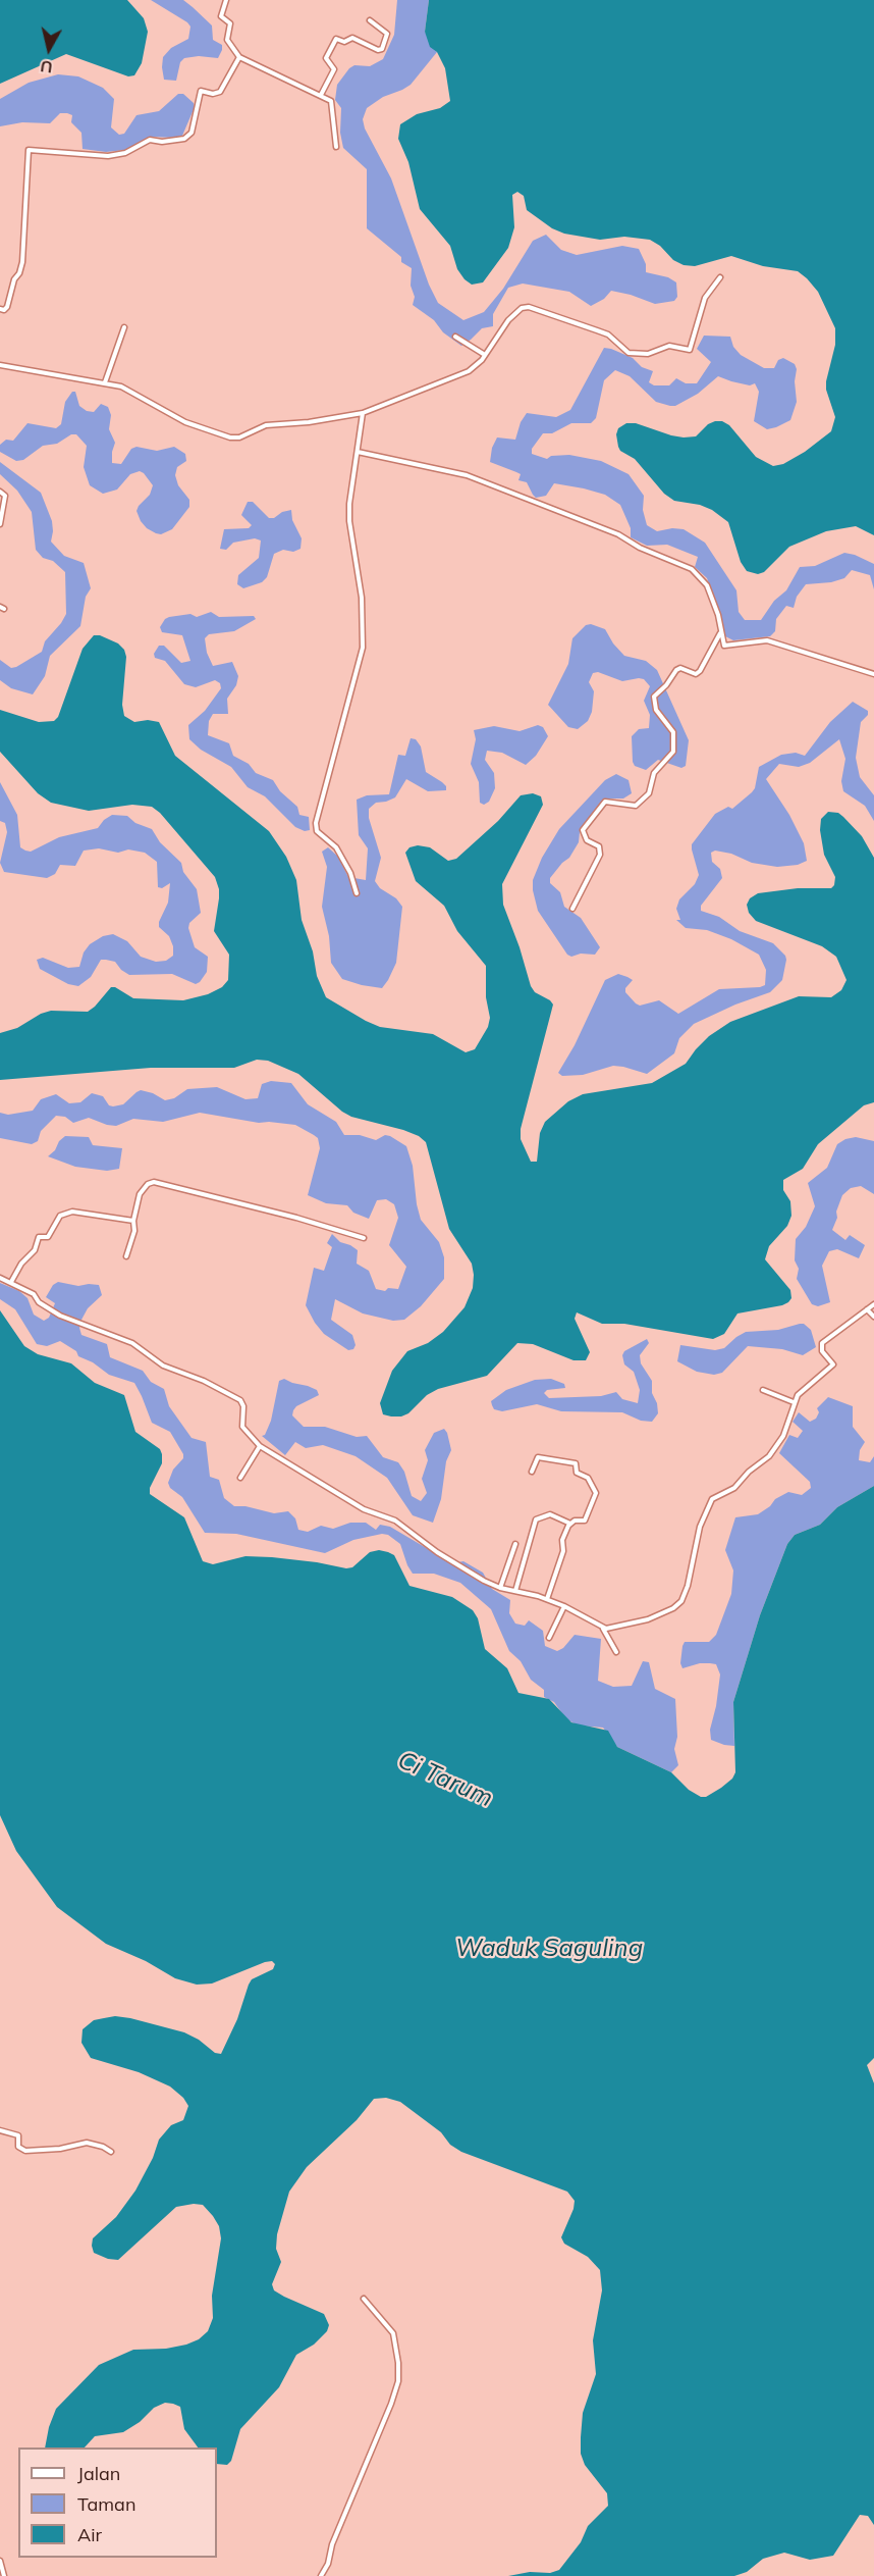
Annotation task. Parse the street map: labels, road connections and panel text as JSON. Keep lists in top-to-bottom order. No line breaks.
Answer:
{"water":["Ci Tarum","Waduk Saguling"],"legend":["Jalan","Taman","Air"],"north":"bottom"}
